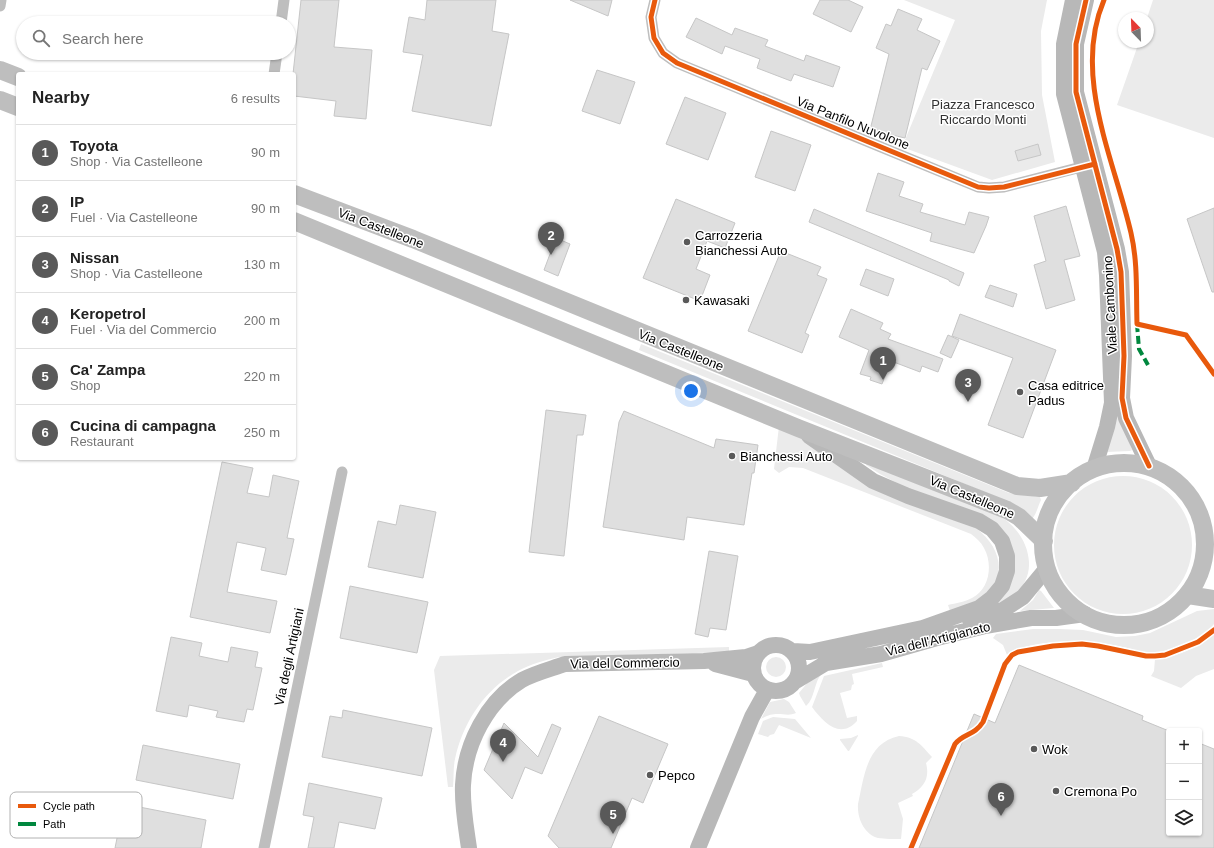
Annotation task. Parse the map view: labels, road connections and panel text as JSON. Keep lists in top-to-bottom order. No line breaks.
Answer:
{"streets":{"main road":["Via Castelleone"],"street":["Via Panfilo Nuvolone","Viale Cambonino","Via dell'Artigianato","Via degli Artigiani","Via del Commercio"]},"crossings":[["Via Panfilo Nuvolone","Viale Cambonino"],["Via dell'Artigianato","Via del Commercio"]],"parks":["Piazza Francesco Riccardo Monti"],"places":["Carrozzeria Bianchessi Auto","Kawasaki","Casa editrice Padus","Bianchessi Auto","Wok","Pepco","Cremona Po"],"legend":["Cycle path","Path"],"north":"top left","page":{"search":"Search here","heading":["Nearby","6 results"],"list":[{"mark":"1","name":"Toyota","note":"Shop · Via Castelleone","value":"90 m"},{"mark":"2","name":"IP","note":"Fuel · Via Castelleone","value":"90 m"},{"mark":"3","name":"Nissan","note":"Shop · Via Castelleone","value":"130 m"},{"mark":"4","name":"Keropetrol","note":"Fuel · Via del Commercio","value":"200 m"},{"mark":"5","name":"Ca' Zampa","note":"Shop","value":"220 m"},{"mark":"6","name":"Cucina di campagna","note":"Restaurant","value":"250 m"}],"pins":["2","1","3","4","6","5"],"map_buttons":["+","−"]}}
